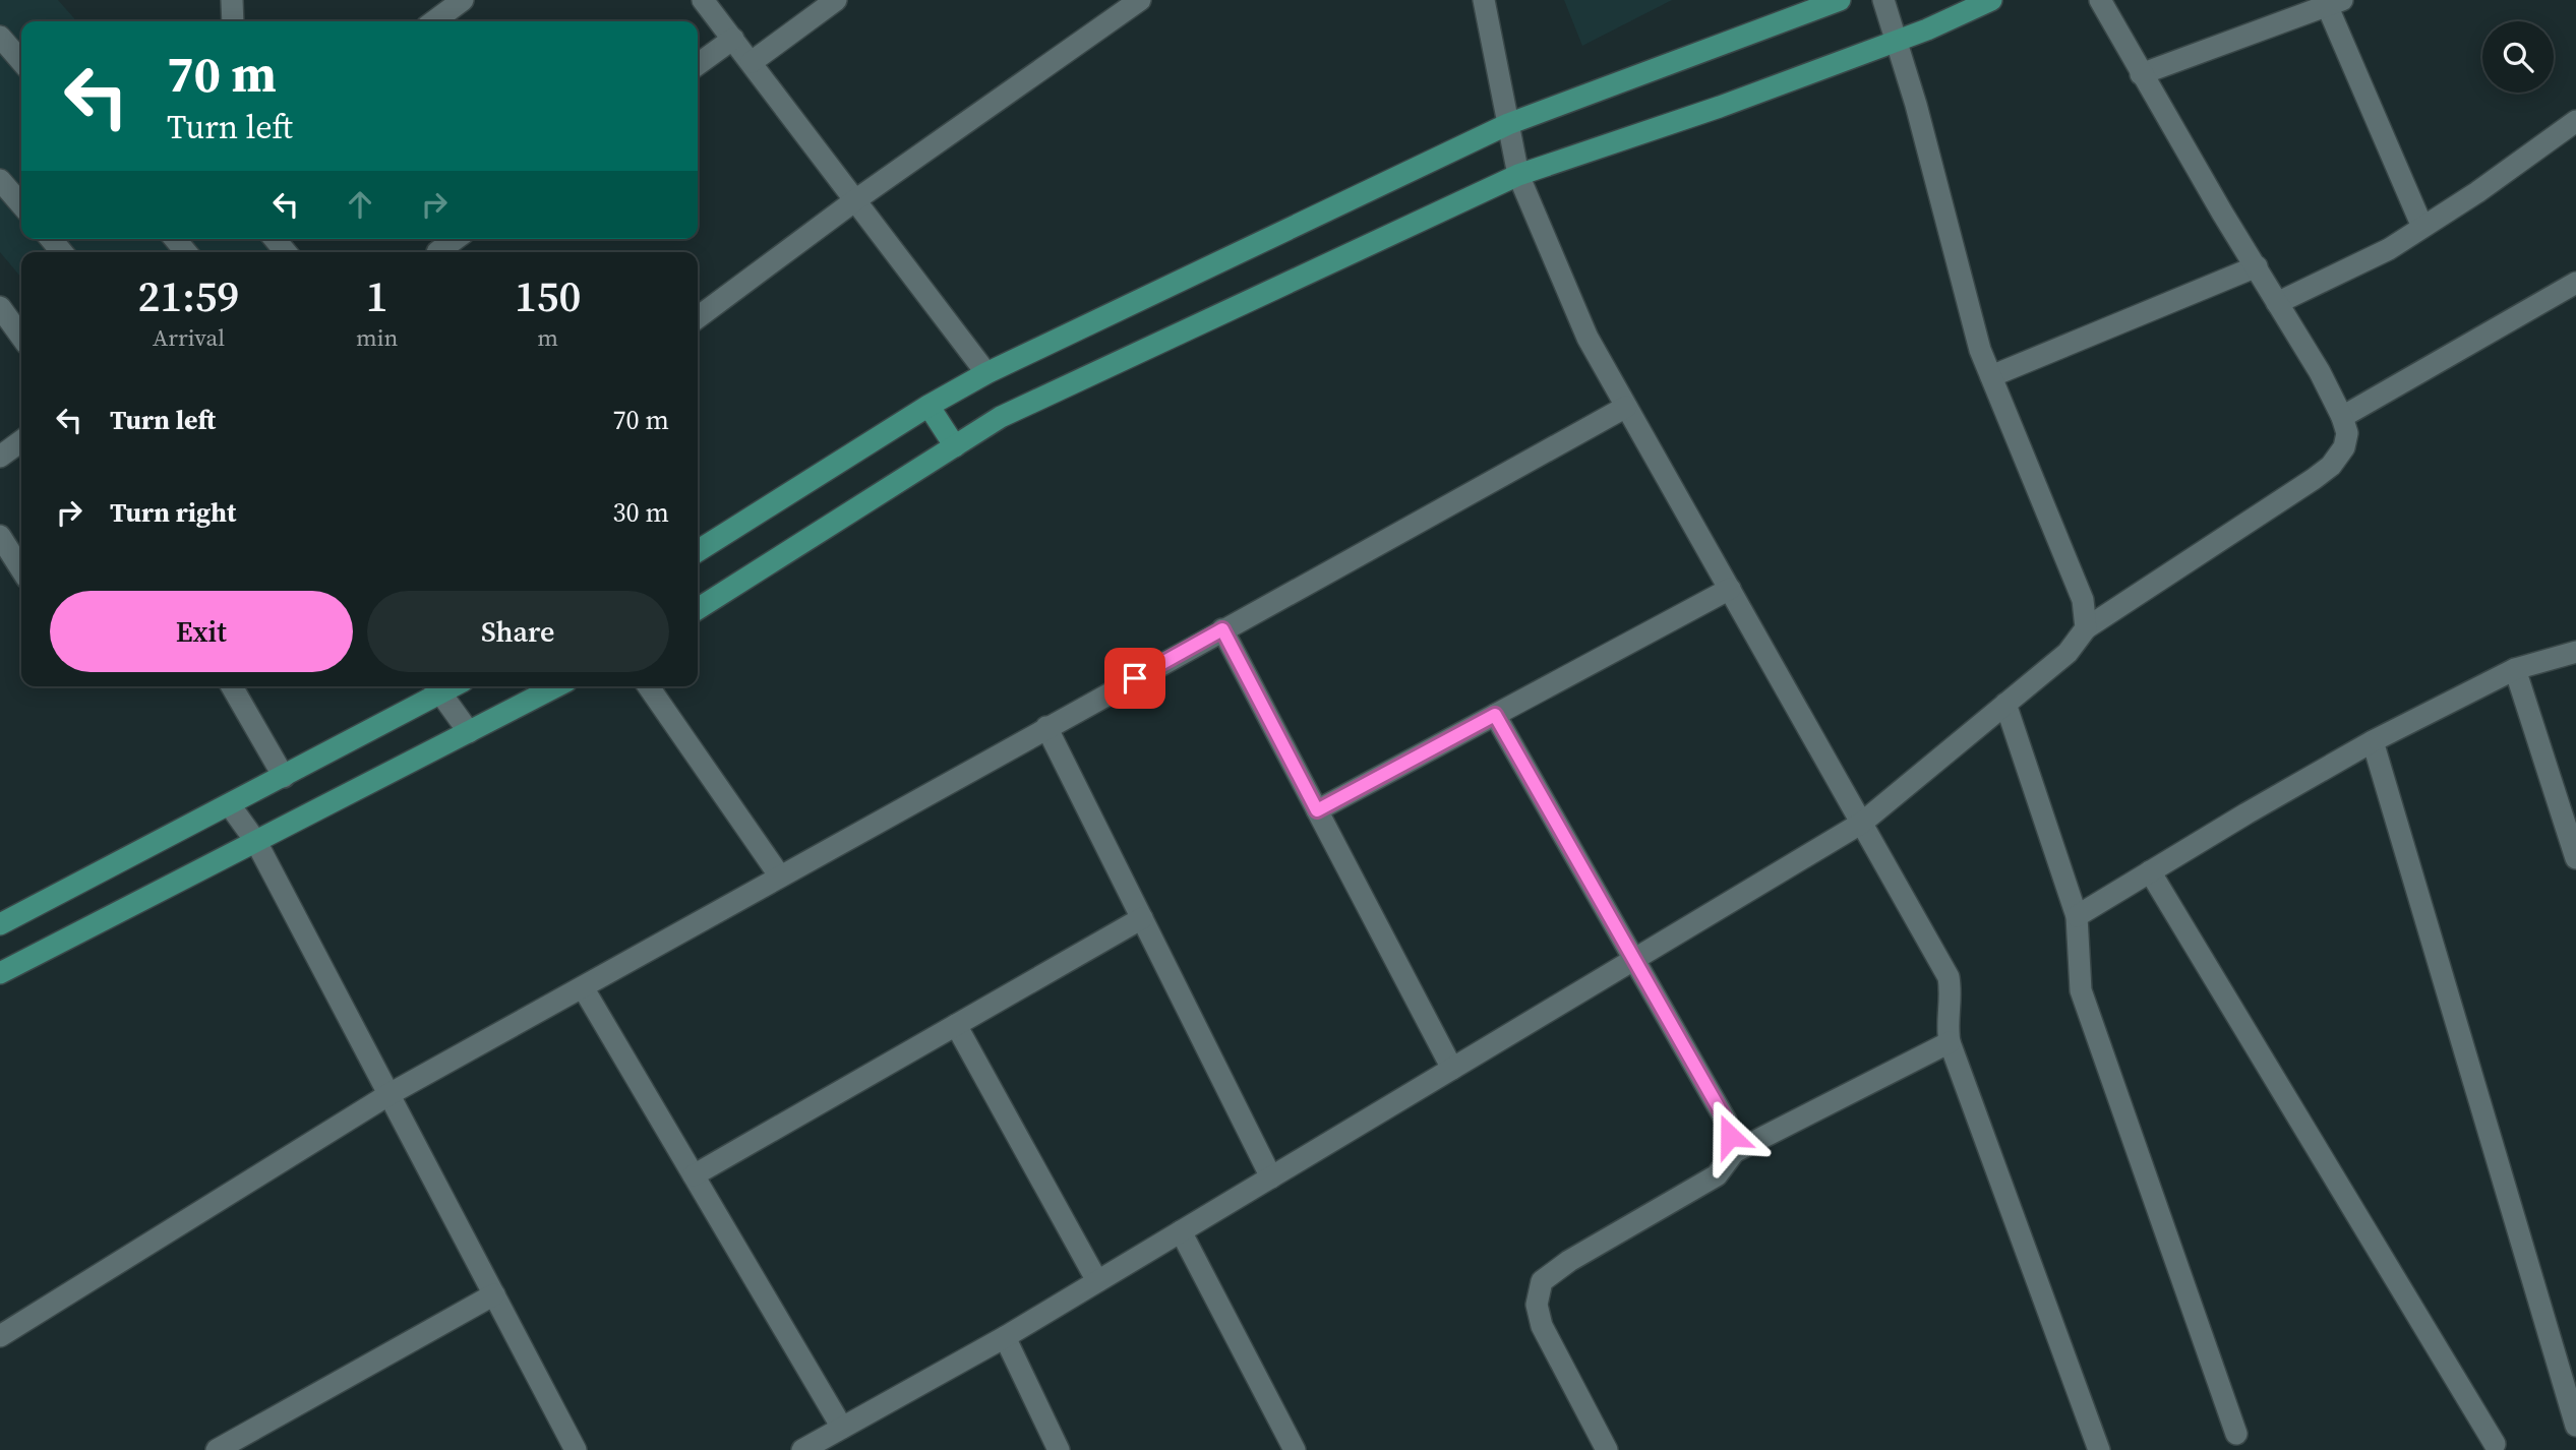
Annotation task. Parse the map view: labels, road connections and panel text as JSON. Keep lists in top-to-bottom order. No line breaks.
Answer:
{"page":{"turn":["70 m","Turn left"],"eta":["21:59","Arrival","1","min","150","m"],"list":[{"name":"Turn left","value":"70 m"},{"name":"Turn right","value":"30 m"}],"buttons":["Exit","Share"]}}
